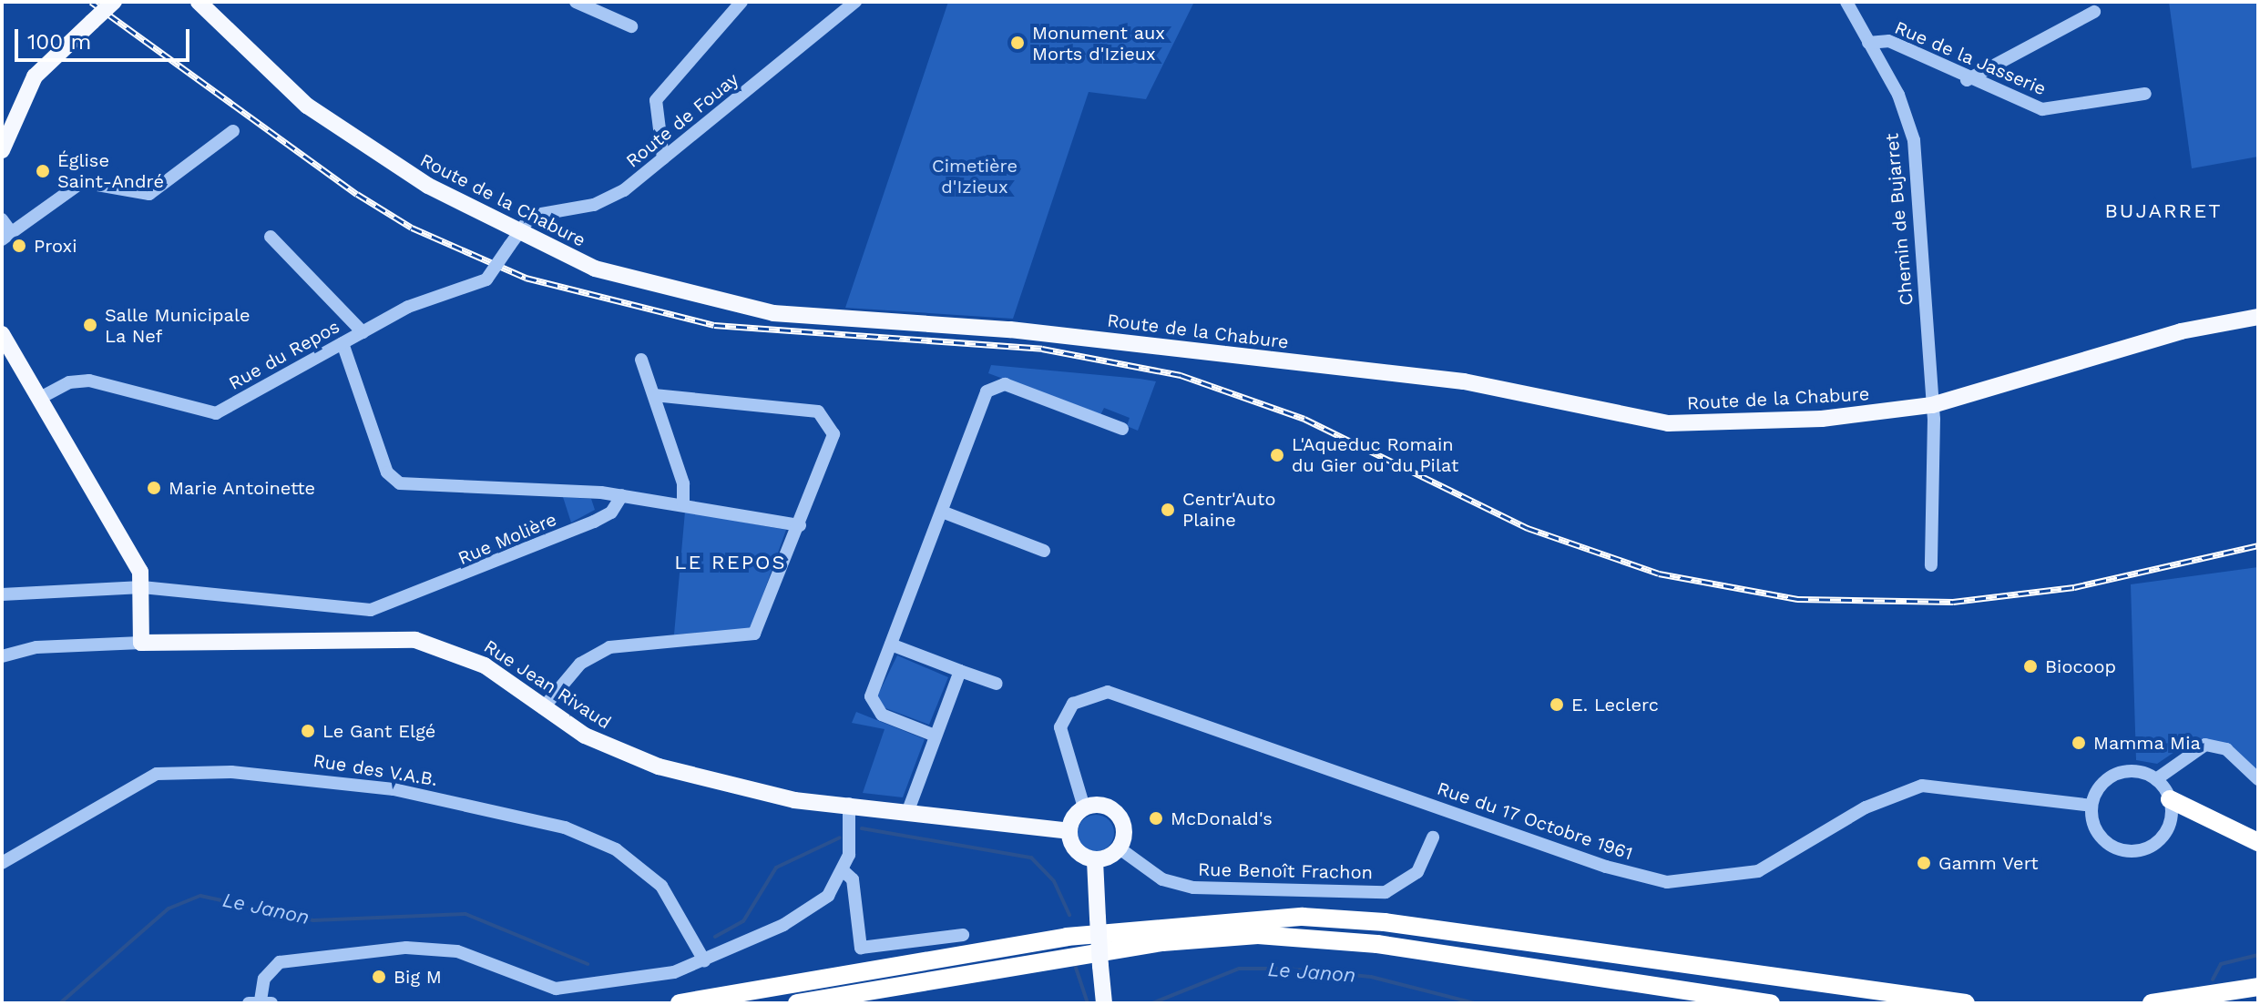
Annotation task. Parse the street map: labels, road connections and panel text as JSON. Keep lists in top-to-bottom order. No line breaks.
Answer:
{"streets":{"main road":["Route de la Chabure","Rue Jean Rivaud"],"street":["Rue de la Jasserie","Route de Fouay","Chemin de Bujarret","Rue du Repos","Rue Molière","Rue des V.A.B.","Rue du 17 Octobre 1961","Rue Benoît Frachon"]},"crossings":[["Rue de la Jasserie","Chemin de Bujarret"],["Route de Fouay","Route de la Chabure"],["Route de Fouay","Rue du Repos"],["Route de la Chabure","Chemin de Bujarret"],["Route de la Chabure","Rue du Repos"],["Rue Jean Rivaud","Rue du 17 Octobre 1961"],["Rue Jean Rivaud","Rue Benoît Frachon"],["Rue du 17 Octobre 1961","Rue Benoît Frachon"]],"districts":["BUJARRET","LE REPOS"],"water":["Le Janon"],"parks":["Cimetière d'Izieux"],"places":["Monument aux Morts d'Izieux","Église Saint-André","Proxi","Salle Municipale La Nef","L'Aqueduc Romain du Gier ou du Pilat","Marie Antoinette","Centr'Auto Plaine","Biocoop","E. Leclerc","Le Gant Elgé","Mamma Mia","McDonald's","Gamm Vert","Big M"],"scale_bar":"100 m"}
